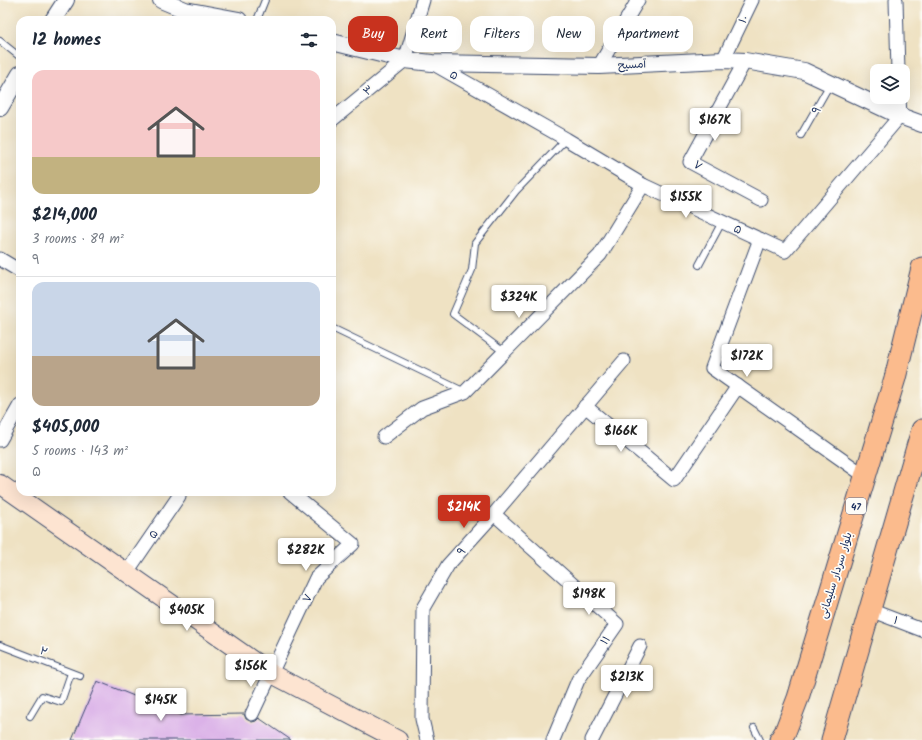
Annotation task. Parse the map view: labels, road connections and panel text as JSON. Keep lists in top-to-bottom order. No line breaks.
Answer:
{"streets":{"highway":["47","بلوار سردار سلیمانی"],"street":["۱۰","آمسیح","۵","۳","۹","۷","۱","۱۱"],"lane":["۲"]},"crossings":[["۱۰","آمسیح"],["آمسیح","۵"],["آمسیح","۳"],["آمسیح","۹"],["آمسیح","۷"],["۹","۱۱"]],"page":{"chip":["Buy","Rent","Filters","New","Apartment"],"heading":"12 homes","list":[{"name":"$214,000","note":"3 rooms · 89 m² · ۹"},{"name":"$405,000","note":"5 rooms · 143 m² · ۵"}],"price":["$167K","$155K","$324K","$172K","$166K","$214K","$282K","$198K","$405K","$156K","$213K","$145K"]}}
